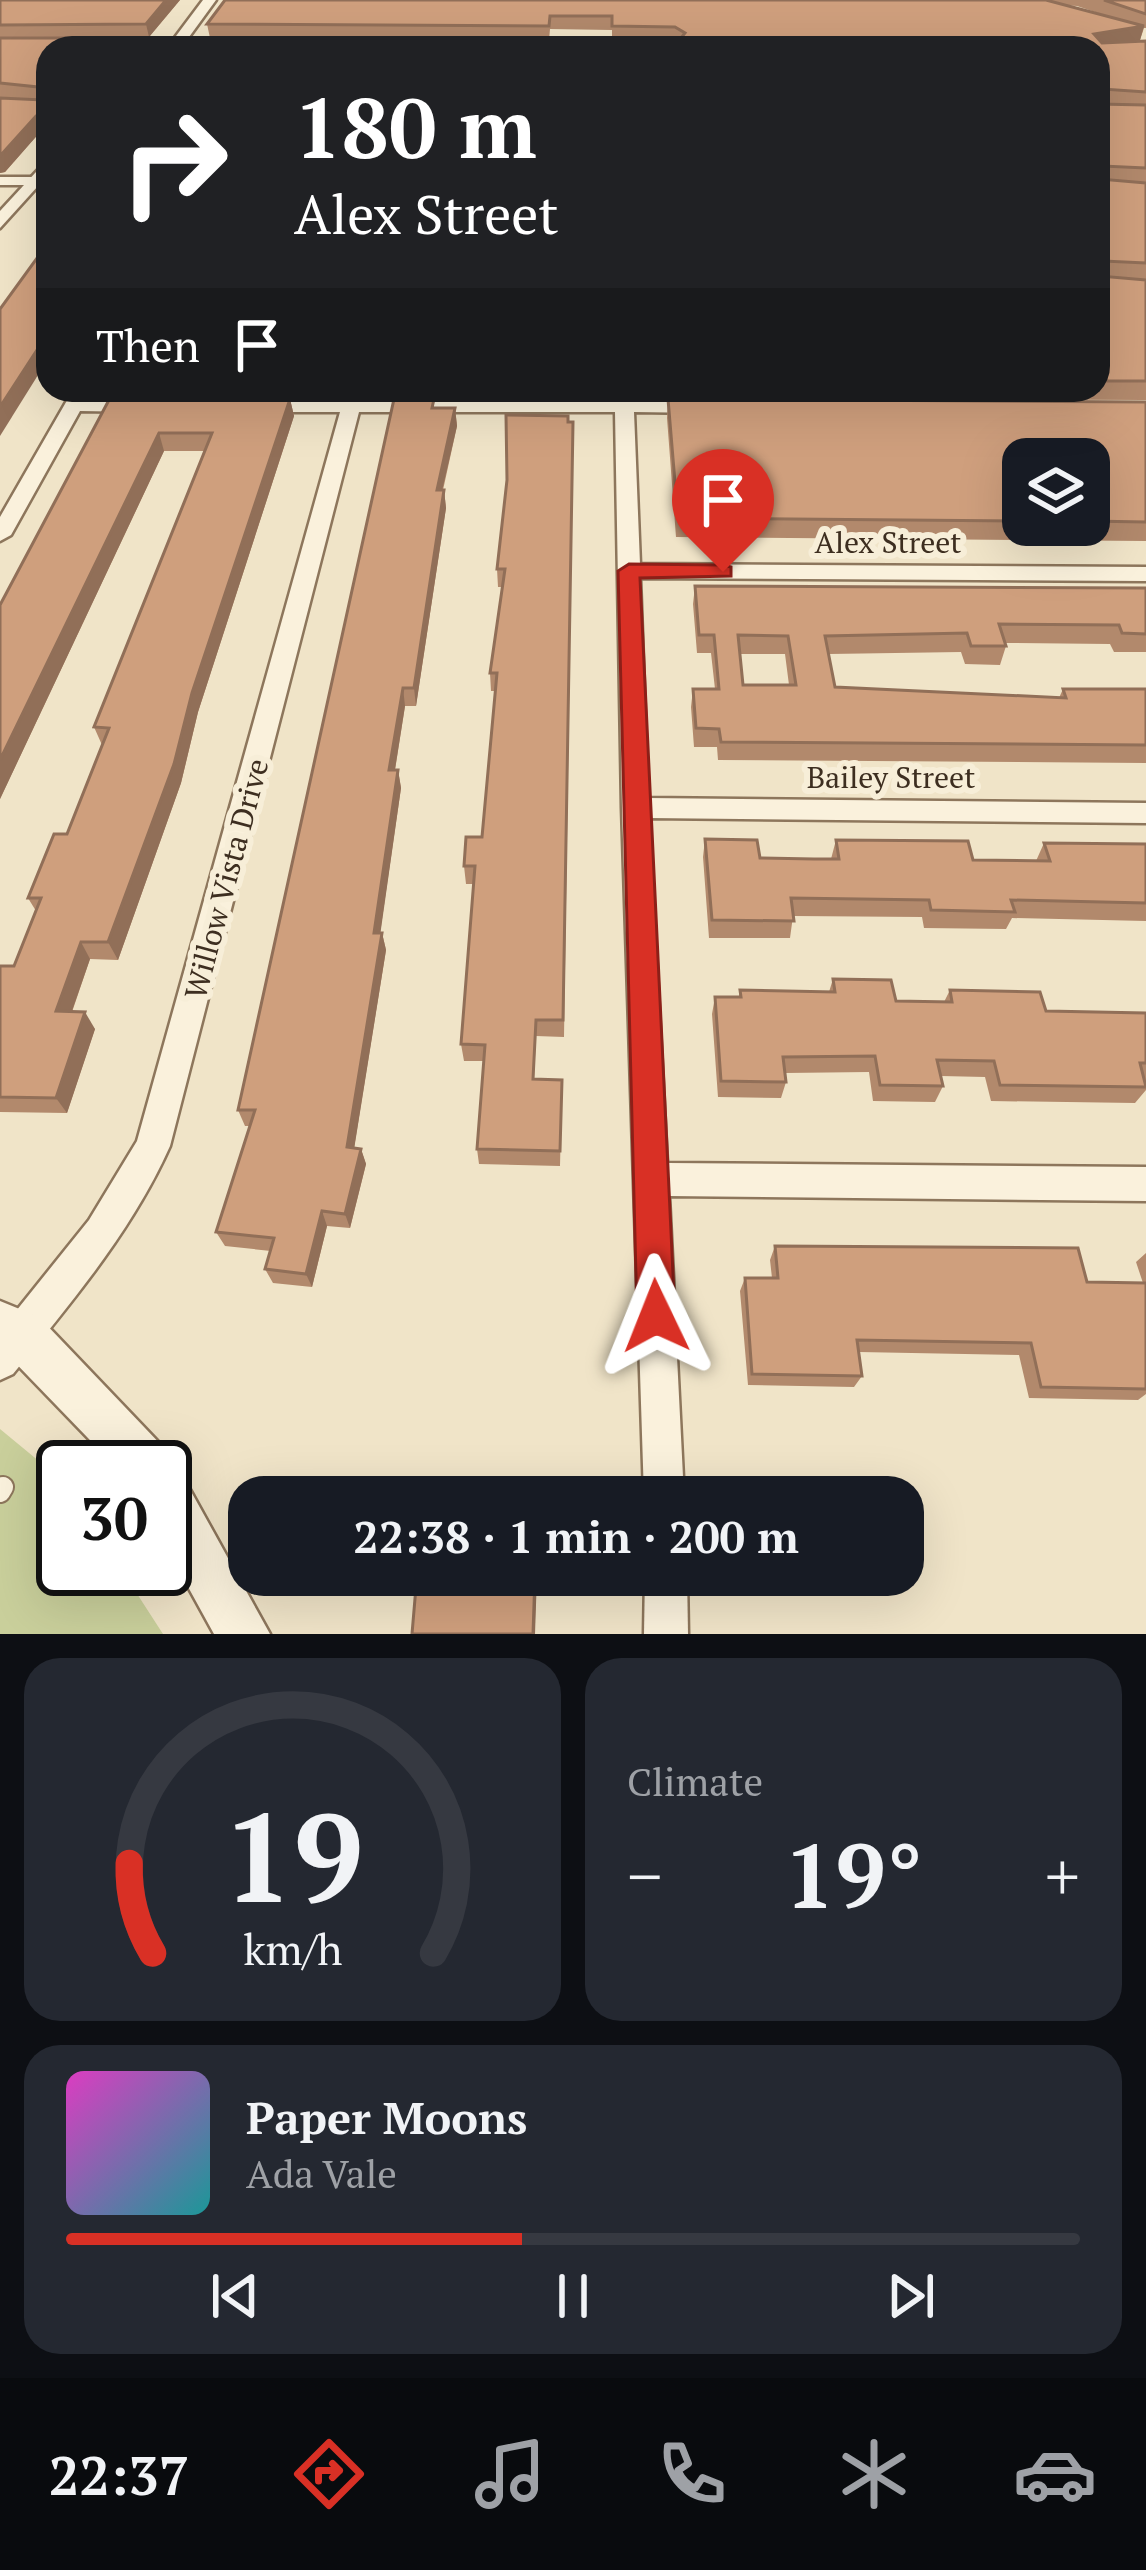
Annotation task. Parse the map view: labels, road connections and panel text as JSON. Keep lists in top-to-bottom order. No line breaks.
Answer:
{"streets":{"street":["Alex Street","Bailey Street","Willow Vista Drive"]},"page":{"turn":["180 m","Alex Street"],"then":"Then","limit":"30","trip":"22:38 · 1 min · 200 m","tile":"Climate","heat":["−","19°","+"],"song":["Paper Moons","Ada Vale"],"tabs":"22:37","gauge":["19","km/h"]}}
